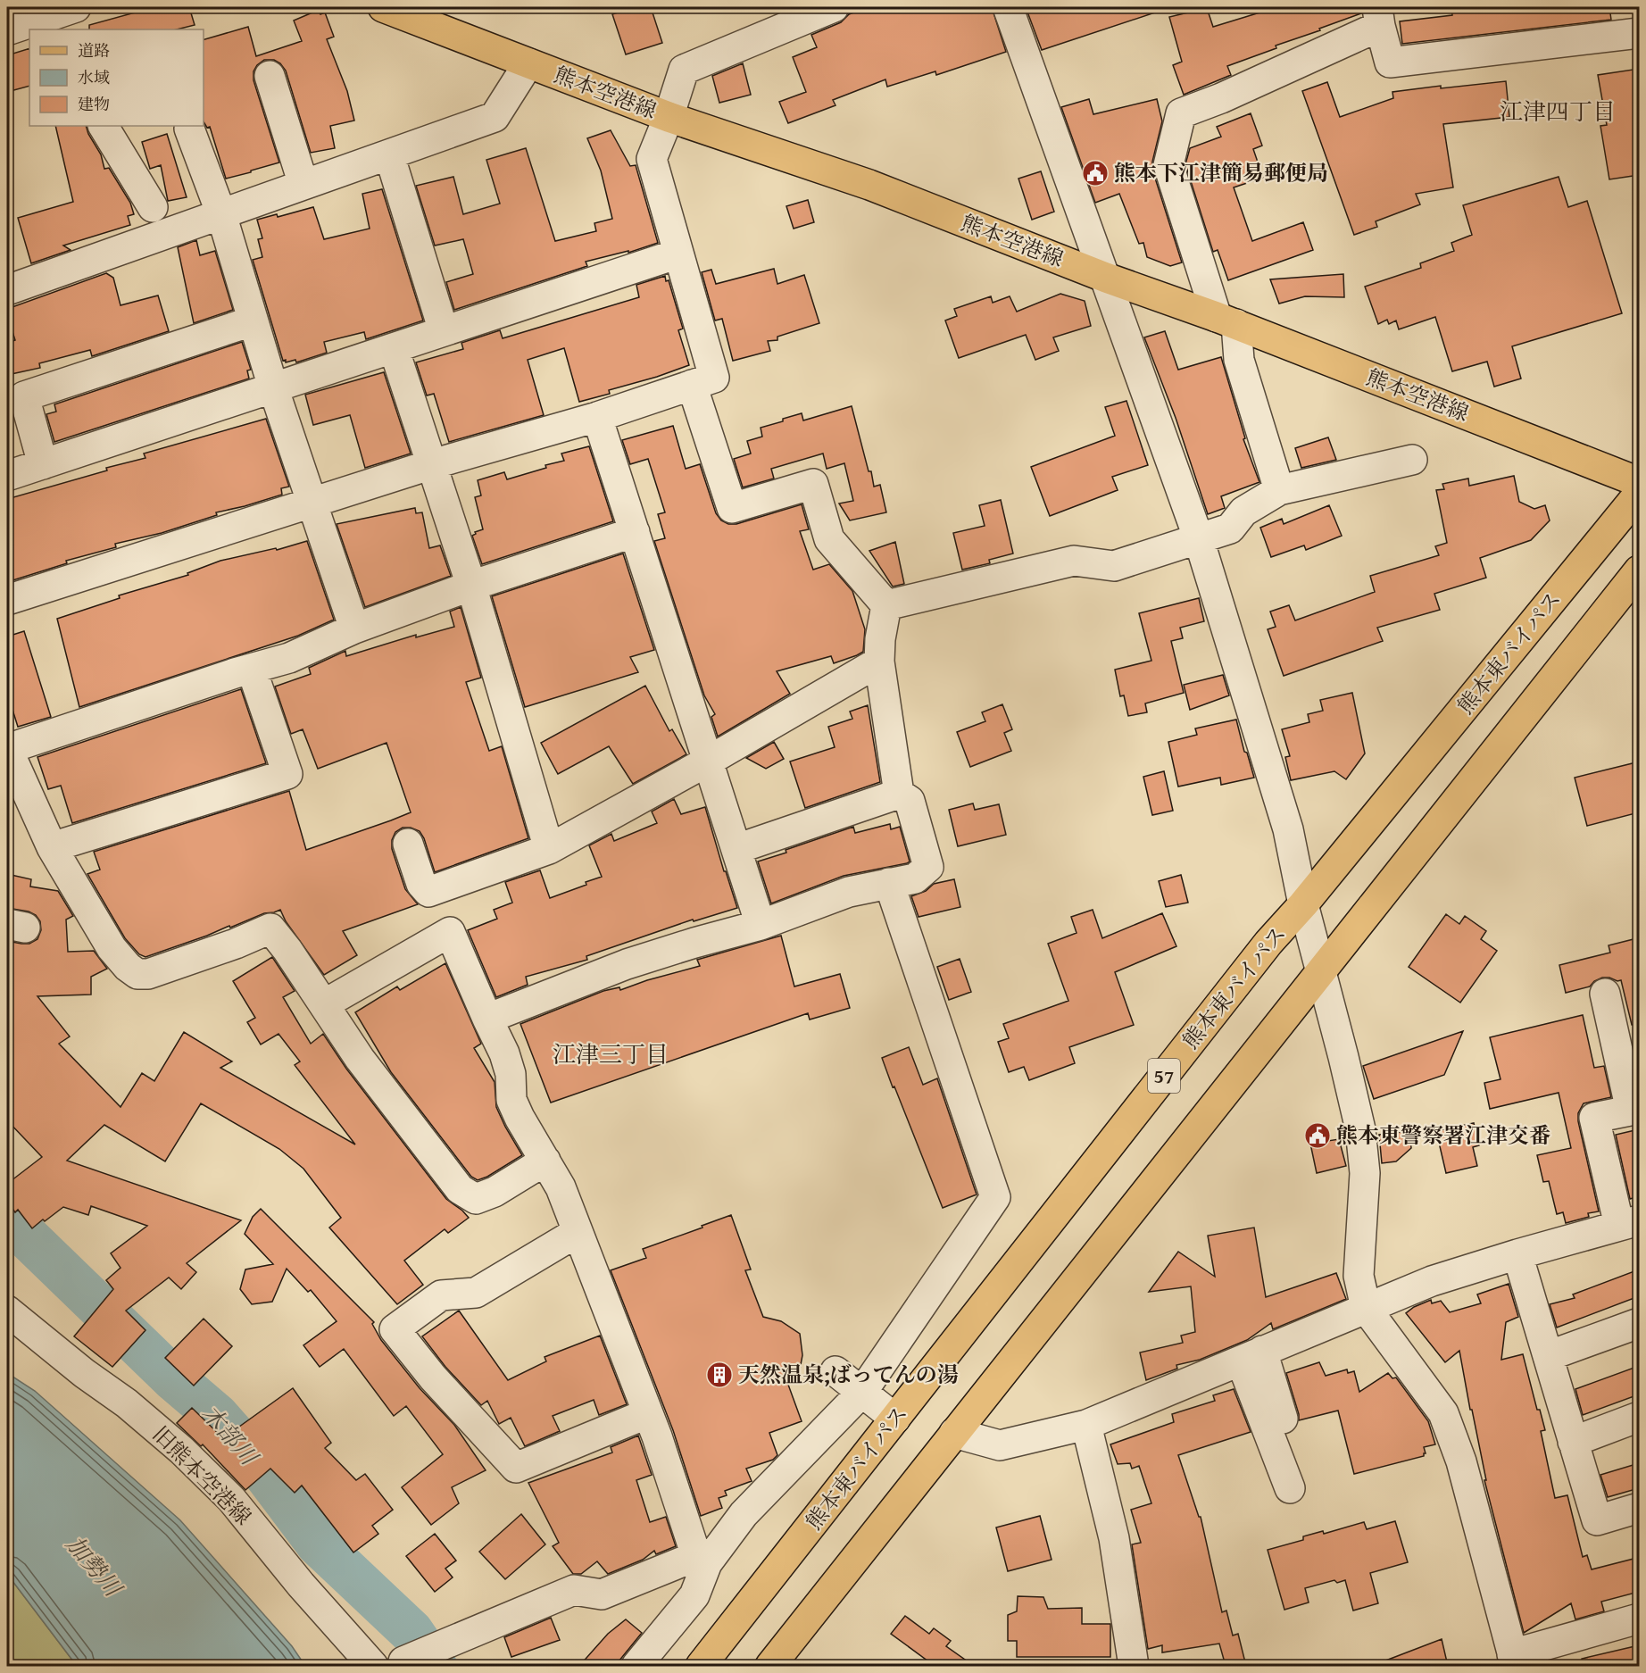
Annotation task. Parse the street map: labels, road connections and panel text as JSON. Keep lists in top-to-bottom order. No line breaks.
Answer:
{"streets":{"main road":["熊本空港線","熊本東バイパス","57"],"street":["旧熊本空港線"]},"districts":["江津四丁目","江津三丁目"],"water":["木部川","加勢川"],"places":{"public building":["熊本下江津簡易郵便局","熊本東警察署江津交番"],"building":["天然温泉;ばってんの湯"]},"legend":["道路","水域","建物"]}
